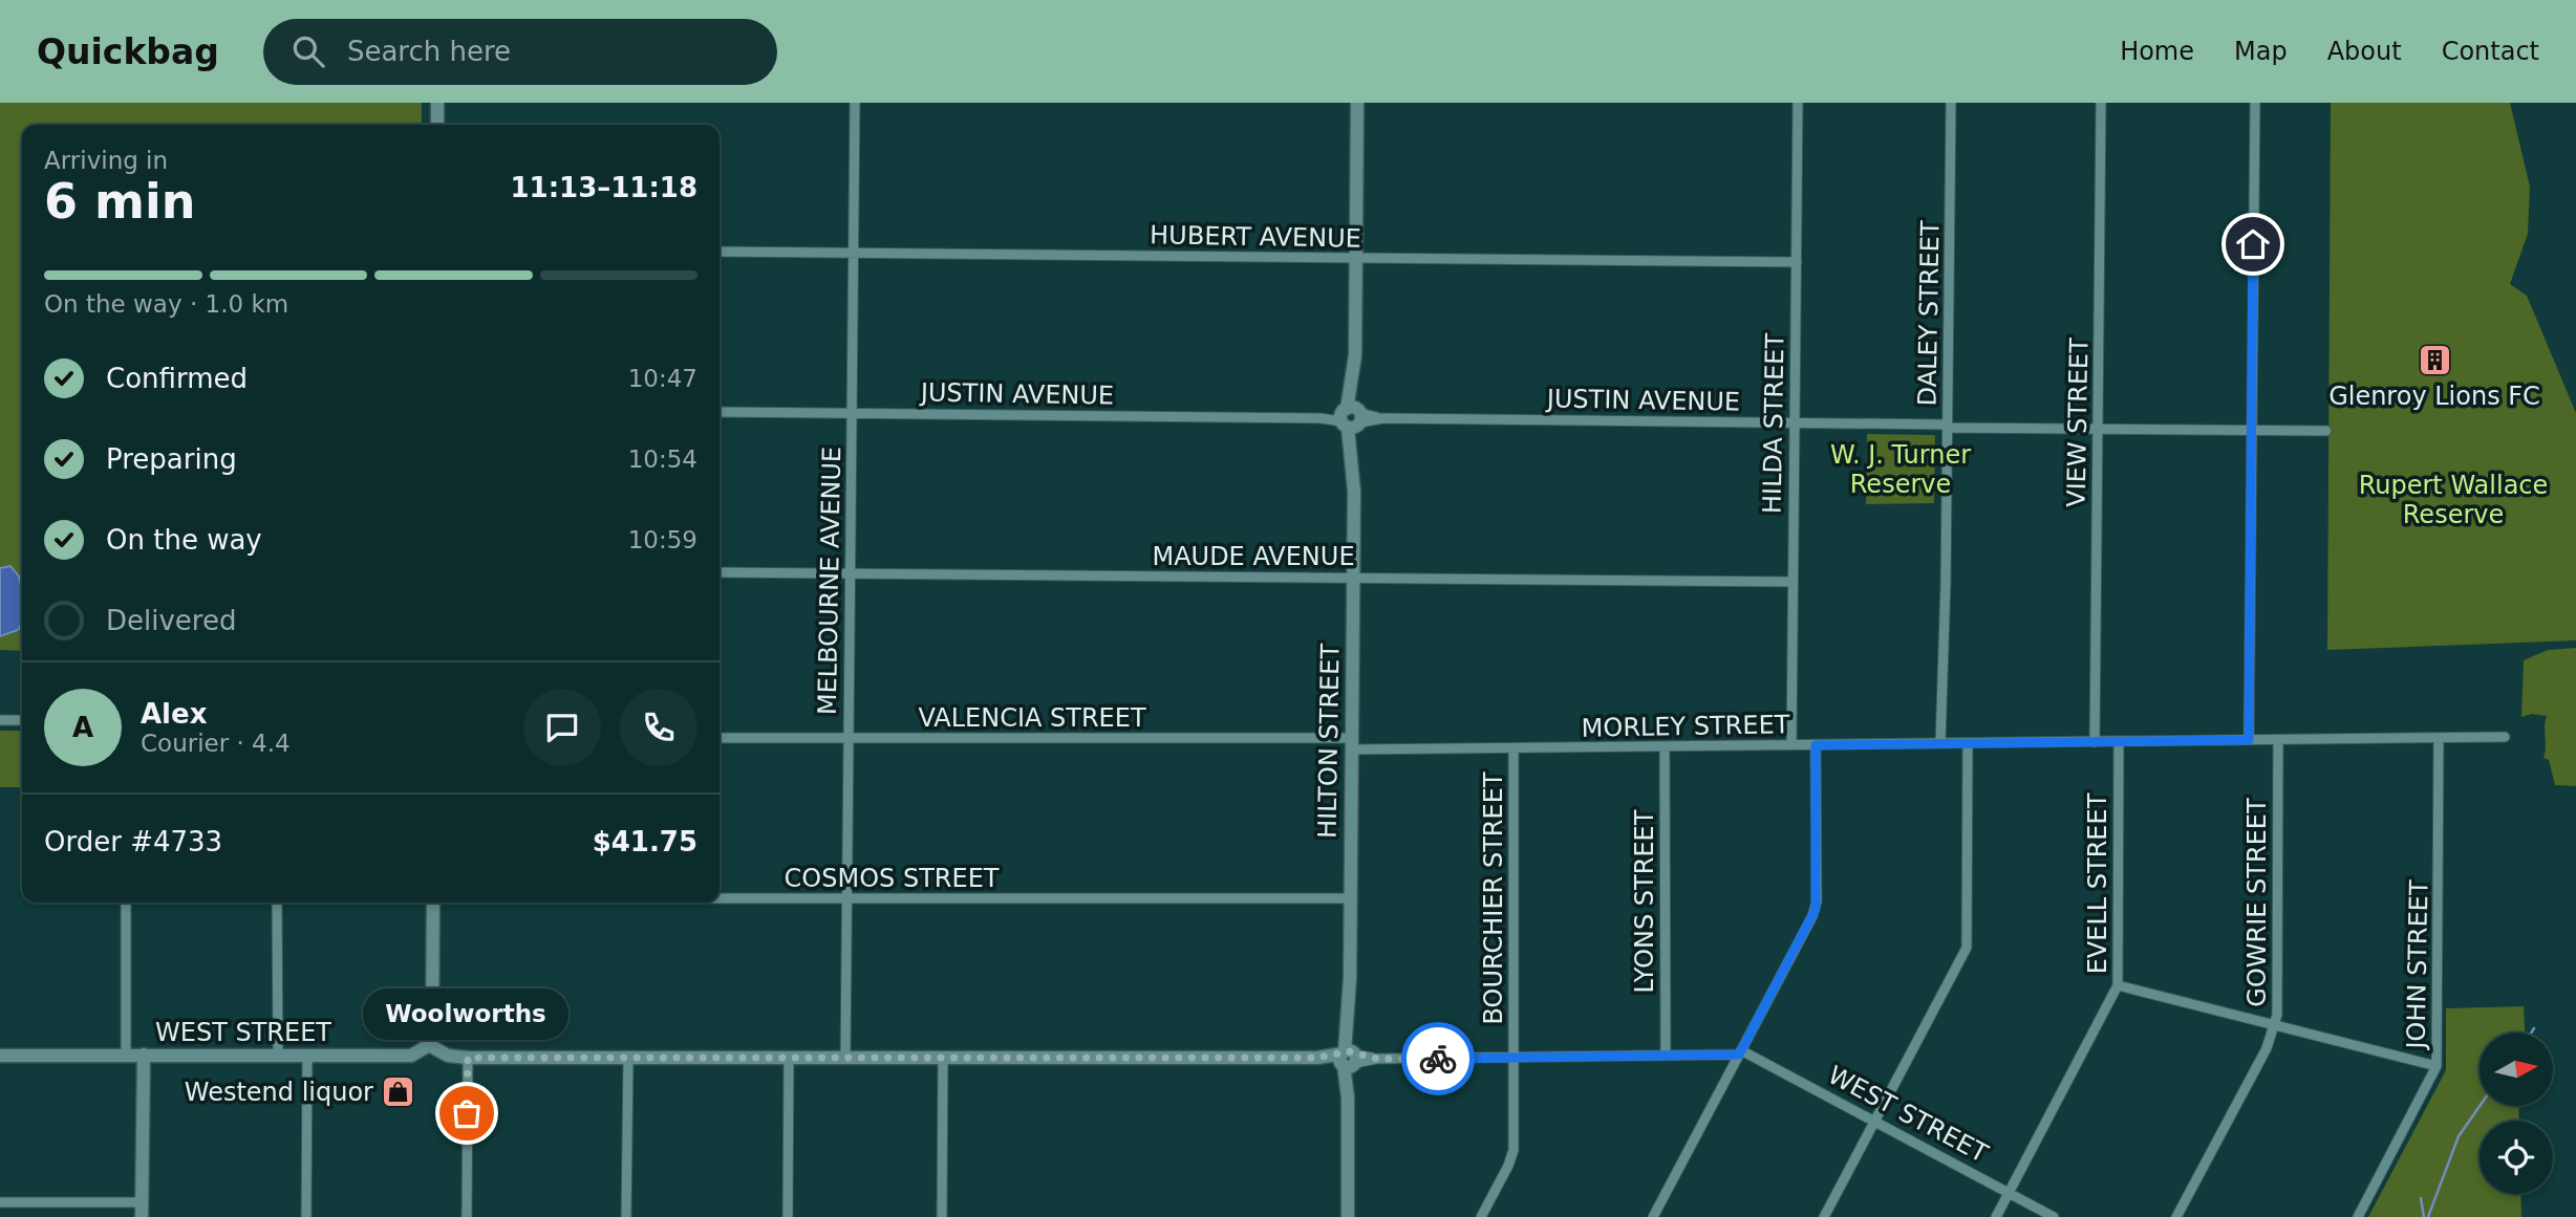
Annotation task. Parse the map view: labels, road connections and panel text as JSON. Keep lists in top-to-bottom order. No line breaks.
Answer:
{"streets":{"street":["HUBERT AVENUE","DALEY STREET","JUSTIN AVENUE","VIEW STREET","HILDA STREET","MAUDE AVENUE","MELBOURNE AVENUE","VALENCIA STREET","MORLEY STREET","HILTON STREET","COSMOS STREET","EVELL STREET","BOURCHIER STREET","LYONS STREET","GOWRIE STREET","JOHN STREET","WEST STREET"]},"crossings":[["HUBERT AVENUE","HILDA STREET"],["HUBERT AVENUE","MELBOURNE AVENUE"],["HUBERT AVENUE","HILTON STREET"],["DALEY STREET","JUSTIN AVENUE"],["DALEY STREET","MORLEY STREET"],["JUSTIN AVENUE","VIEW STREET"],["JUSTIN AVENUE","HILDA STREET"],["JUSTIN AVENUE","MELBOURNE AVENUE"],["JUSTIN AVENUE","HILTON STREET"],["VIEW STREET","MORLEY STREET"],["HILDA STREET","MAUDE AVENUE"],["HILDA STREET","MORLEY STREET"],["MAUDE AVENUE","MELBOURNE AVENUE"],["MAUDE AVENUE","HILTON STREET"],["MELBOURNE AVENUE","VALENCIA STREET"],["MELBOURNE AVENUE","COSMOS STREET"],["MELBOURNE AVENUE","WEST STREET"],["VALENCIA STREET","MORLEY STREET"],["VALENCIA STREET","HILTON STREET"],["MORLEY STREET","HILTON STREET"],["MORLEY STREET","EVELL STREET"],["MORLEY STREET","BOURCHIER STREET"],["MORLEY STREET","LYONS STREET"],["MORLEY STREET","GOWRIE STREET"],["MORLEY STREET","JOHN STREET"],["HILTON STREET","COSMOS STREET"],["HILTON STREET","WEST STREET"],["EVELL STREET","WEST STREET"],["BOURCHIER STREET","WEST STREET"],["LYONS STREET","WEST STREET"]],"parks":["W. J. Turner Reserve","Rupert Wallace Reserve"],"places":{"building":["Glenroy Lions FC"],"shop":["Westend liquor"],"other":["Woolworths"]},"north":"right","page":{"header":"Quickbag","search":"Search here","nav":["Home","Map","About","Contact"],"heading":["6 min","Arriving in","11:13–11:18"],"panel":["Alex","Courier · 4.4","Order #4733","$41.75"],"bar":"On the way · 1.0 km","list":[["Confirmed","10:47"],["Preparing","10:54"],["On the way","10:59"],"Delivered"],"round":"A","bubble":"Woolworths"}}
